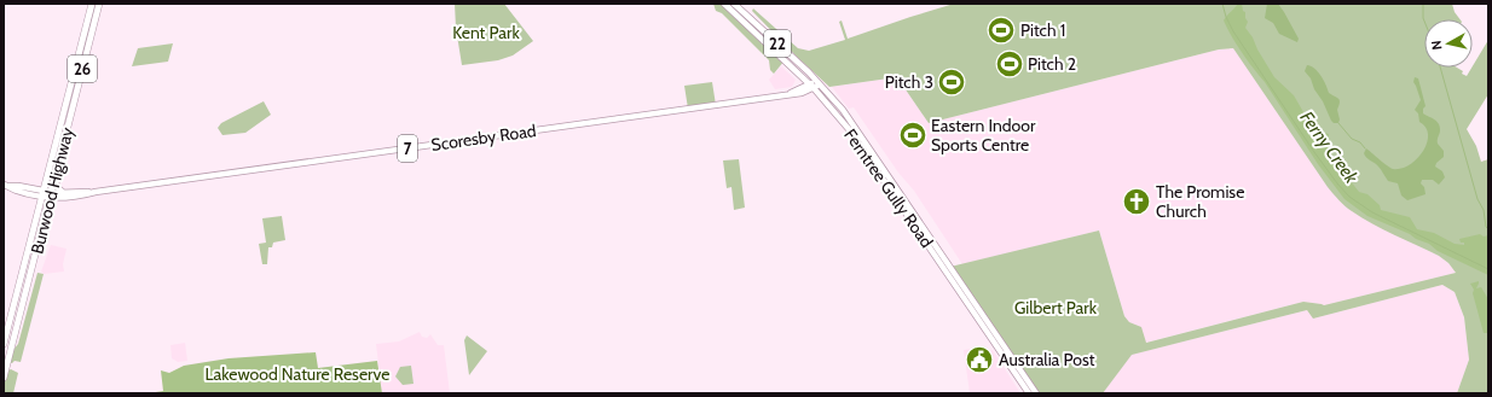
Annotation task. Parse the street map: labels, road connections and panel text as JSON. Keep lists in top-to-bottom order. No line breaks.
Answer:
{"streets":{"highway":["26","Burwood Highway"],"main road":["22","Scoresby Road","7","Ferntree Gully Road"]},"crossings":[["Scoresby Road","7"],["Scoresby Road","Ferntree Gully Road"],["Scoresby Road","Burwood Highway"],["7","Ferntree Gully Road"]],"water":["Ferny Creek"],"parks":["Kent Park","Gilbert Park","Lakewood Nature Reserve"],"places":{"sports":["Pitch 1","Pitch 2","Pitch 3","Eastern Indoor Sports Centre"],"church":["The Promise Church"],"public building":["Australia Post"]},"north":"left"}
